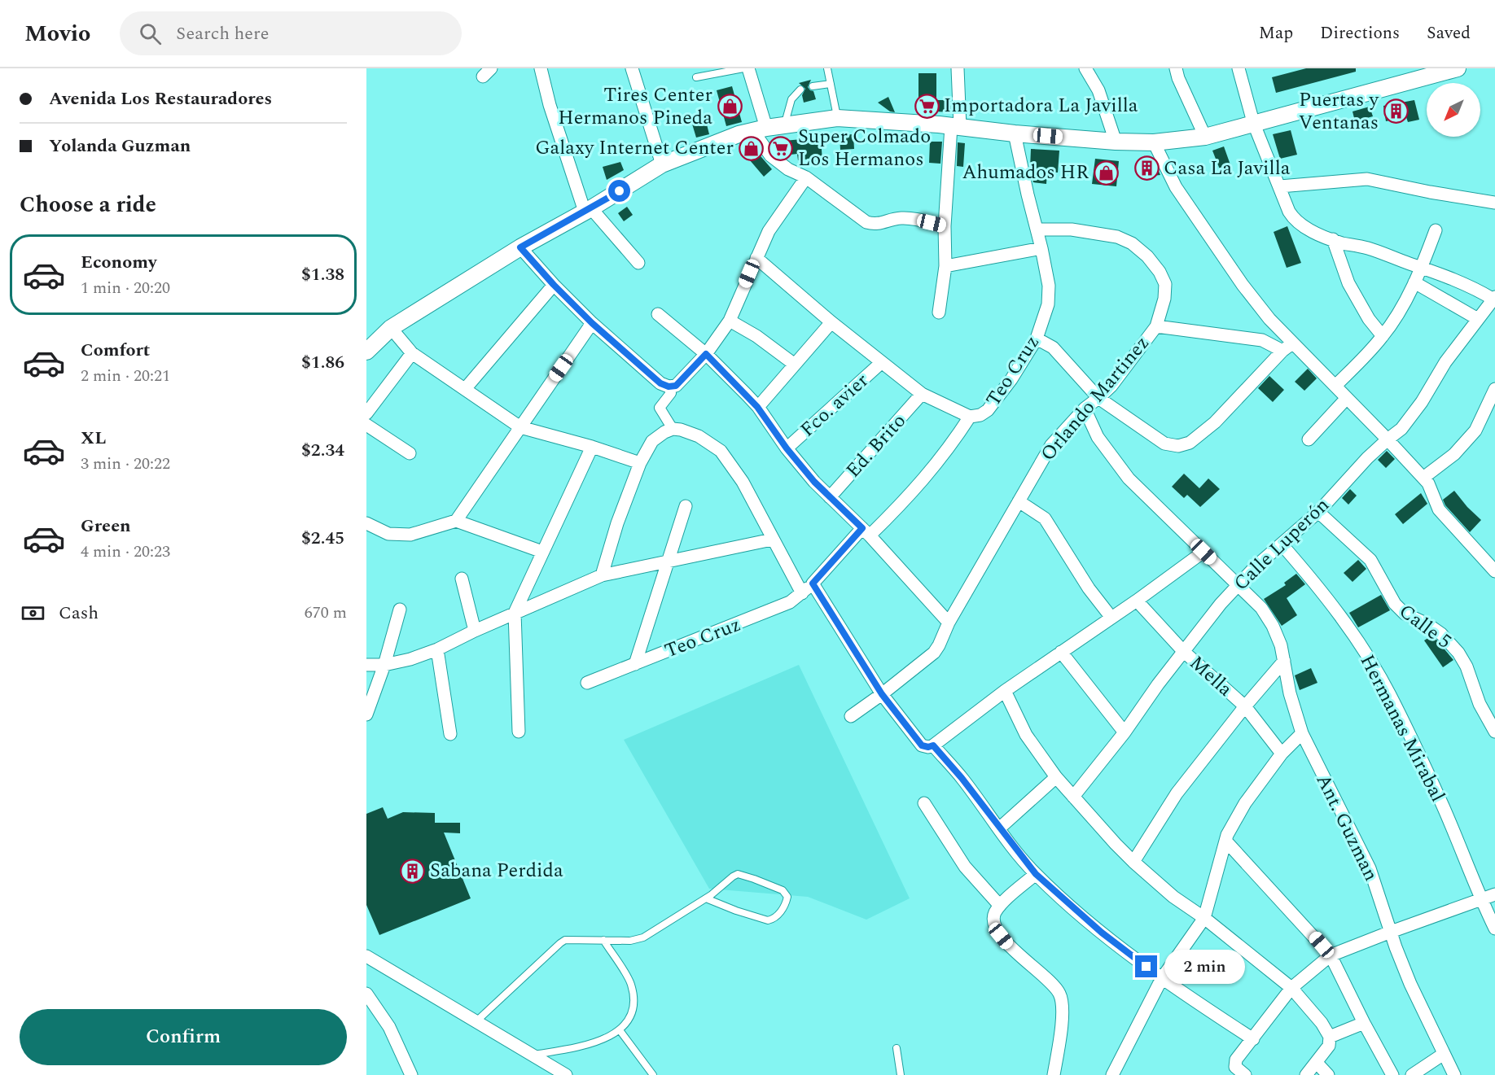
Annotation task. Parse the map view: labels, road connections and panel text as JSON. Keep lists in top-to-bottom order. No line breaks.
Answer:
{"streets":{"street":["Teo Cruz","Orlando Martinez","Fco. avier","Ed. Brito","Calle Luperón","Calle 5","Mella","Hermanas Mirabal","Ant. Guzman"]},"crossings":[["Teo Cruz","Orlando Martinez"],["Orlando Martinez","Ant. Guzman"],["Calle Luperón","Calle 5"],["Calle Luperón","Mella"],["Calle Luperón","Hermanas Mirabal"],["Calle Luperón","Ant. Guzman"]],"places":{"supermarket":["Importadora La Javilla","Super Colmado Los Hermanos"],"shop":["Tires Center Hermanos Pineda","Galaxy Internet Center","Ahumados HR"],"building":["Puertas y Ventanas","Casa La Javilla","Sabana Perdida"]},"north":"bottom left","page":{"header":"Movio","search":"Search here","nav":["Map","Directions","Saved"],"banner":["Avenida Los Restauradores","Yolanda Guzman"],"heading":"Choose a ride","list":[{"name":"Economy","note":"1 min · 20:20","value":"$1.38"},{"name":"Comfort","note":"2 min · 20:21","value":"$1.86"},{"name":"XL","note":"3 min · 20:22","value":"$2.34"},{"name":"Green","note":"4 min · 20:23","value":"$2.45"}],"pay":["Cash","670 m"],"bubble":"2 min","buttons":"Confirm"}}
